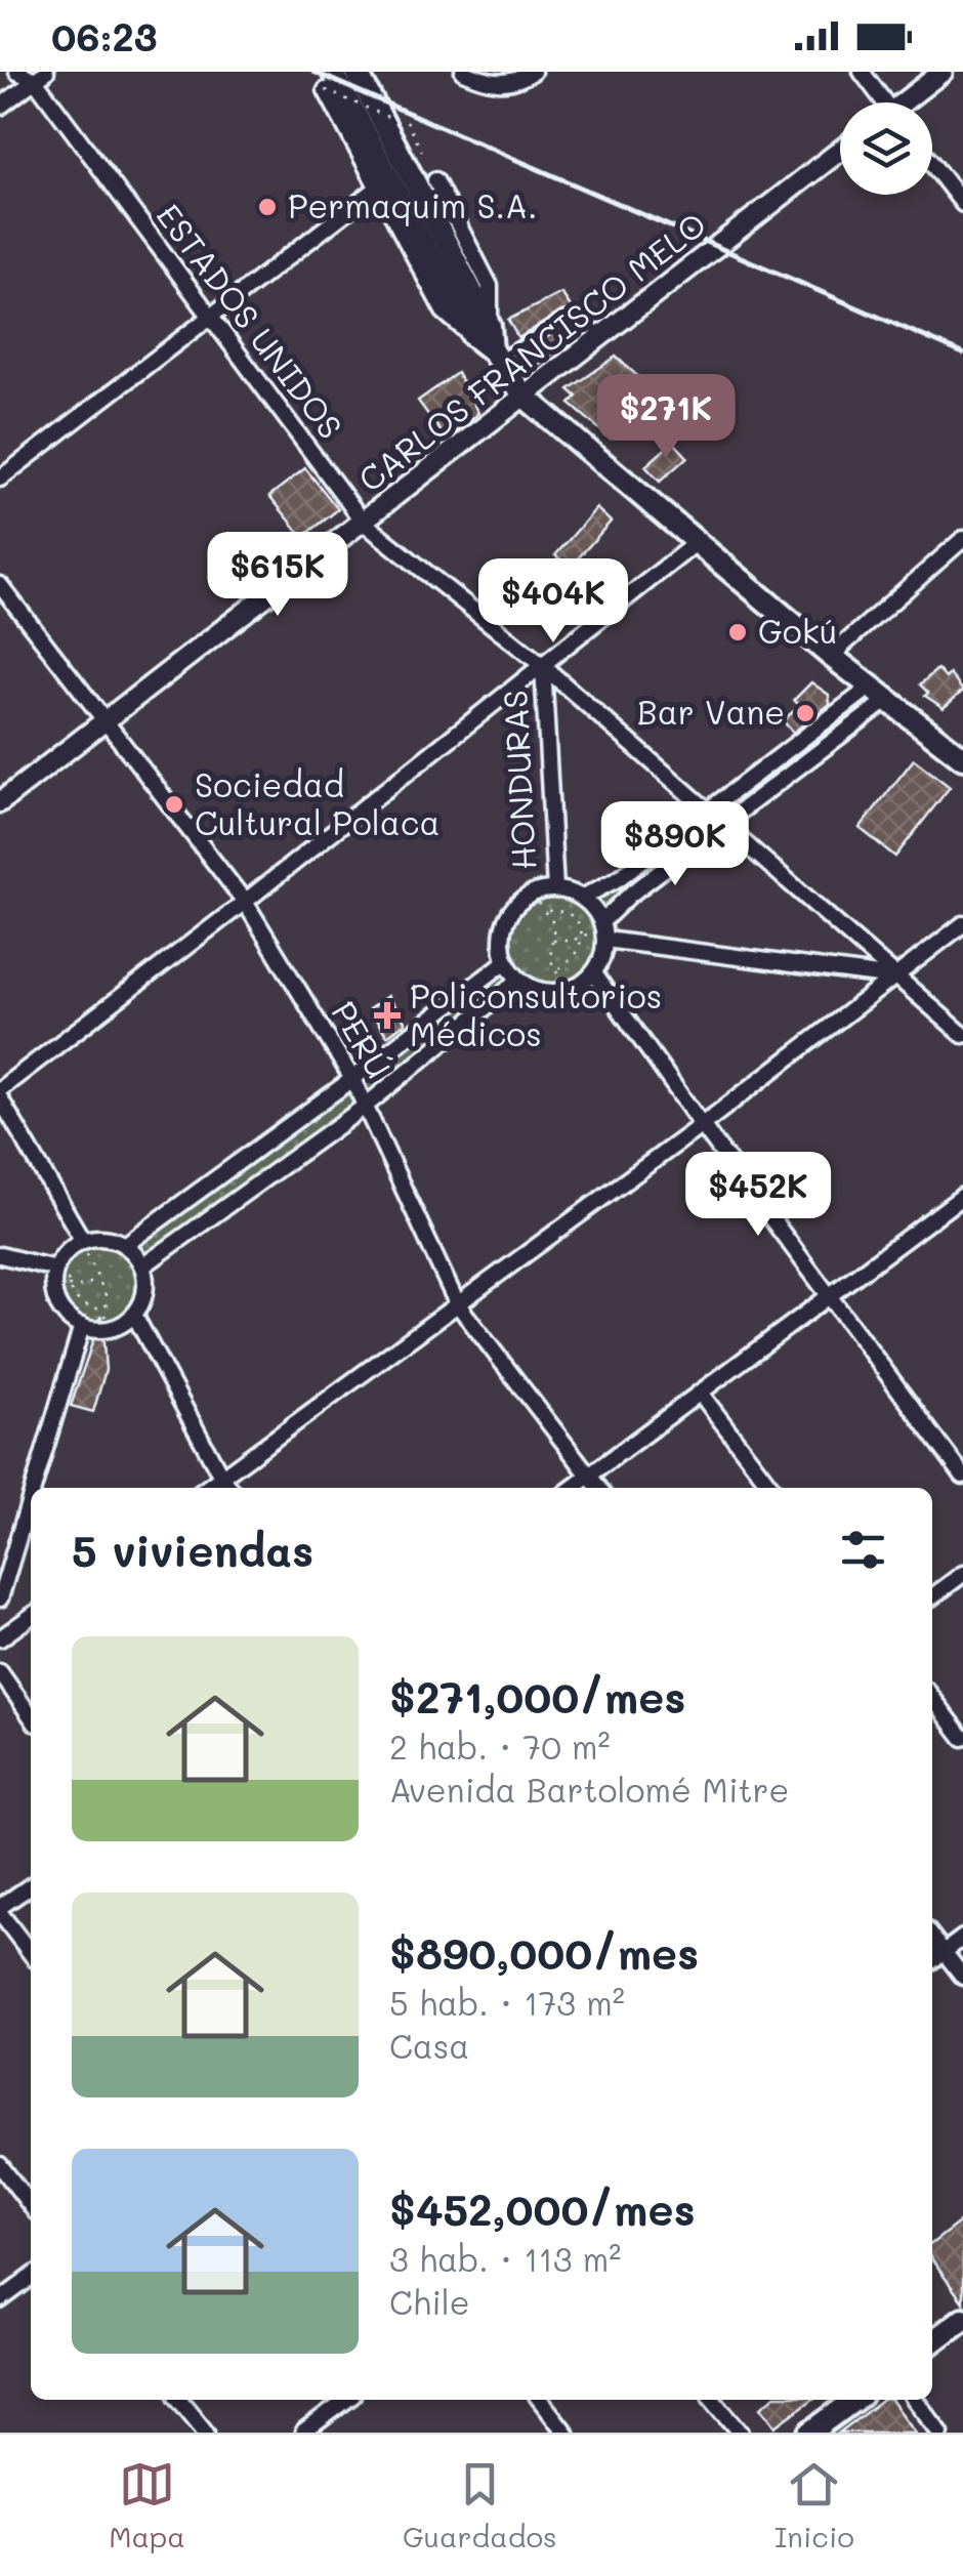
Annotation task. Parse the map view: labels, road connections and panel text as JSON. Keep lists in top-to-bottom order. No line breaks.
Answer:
{"streets":{"street":["ESTADOS UNIDOS","CARLOS FRANCISCO MELO","HONDURAS","PERÚ"]},"crossings":[["ESTADOS UNIDOS","CARLOS FRANCISCO MELO"],["ESTADOS UNIDOS","HONDURAS"],["CARLOS FRANCISCO MELO","PERÚ"]],"places":{"other":["Permaquim S.A.","Gokú","Bar Vane","Sociedad Cultural Polaca"],"health":["Policonsultorios Médicos"]},"page":{"status":"06:23","price":["$271K","$615K","$404K","$890K","$452K"],"heading":"5 viviendas","list":[{"name":"$271,000/mes","note":"2 hab. · 70 m² · Avenida Bartolomé Mitre"},{"name":"$890,000/mes","note":"5 hab. · 173 m² · Casa"},{"name":"$452,000/mes","note":"3 hab. · 113 m² · Chile"}],"tabs":["Mapa","Guardados","Inicio"]}}
